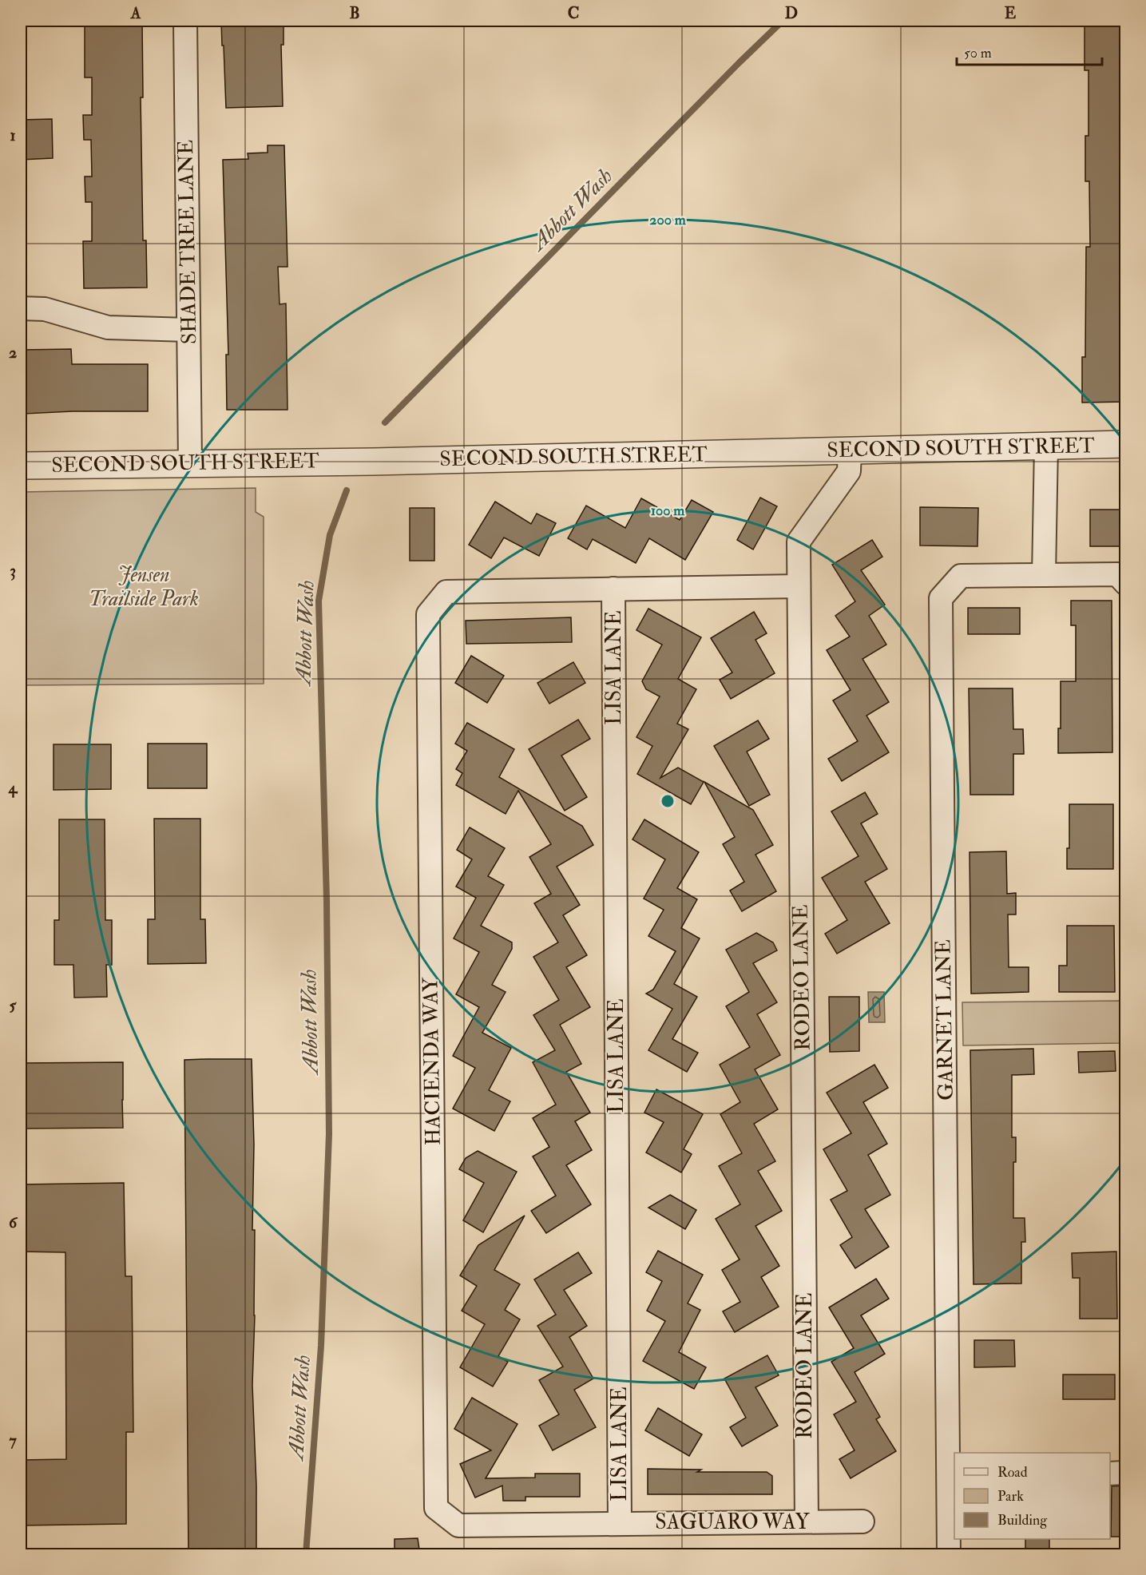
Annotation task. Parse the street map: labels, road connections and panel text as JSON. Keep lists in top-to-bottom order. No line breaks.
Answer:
{"streets":{"street":["SHADE TREE LANE","SECOND SOUTH STREET","LISA LANE","RODEO LANE","GARNET LANE","HACIENDA WAY","SAGUARO WAY"]},"crossings":[["SHADE TREE LANE","SECOND SOUTH STREET"],["SECOND SOUTH STREET","RODEO LANE"],["LISA LANE","HACIENDA WAY"],["LISA LANE","SAGUARO WAY"],["RODEO LANE","SAGUARO WAY"],["HACIENDA WAY","SAGUARO WAY"]],"water":["Abbott Wash"],"parks":["Jensen Trailside Park"],"legend":["Road","Park","Building"],"scale_bar":"50 m","grid":{"columns":["A","B","C","D","E"],"rows":["1","2","3","4","5","6","7"]},"rings":["200 m","100 m"]}
